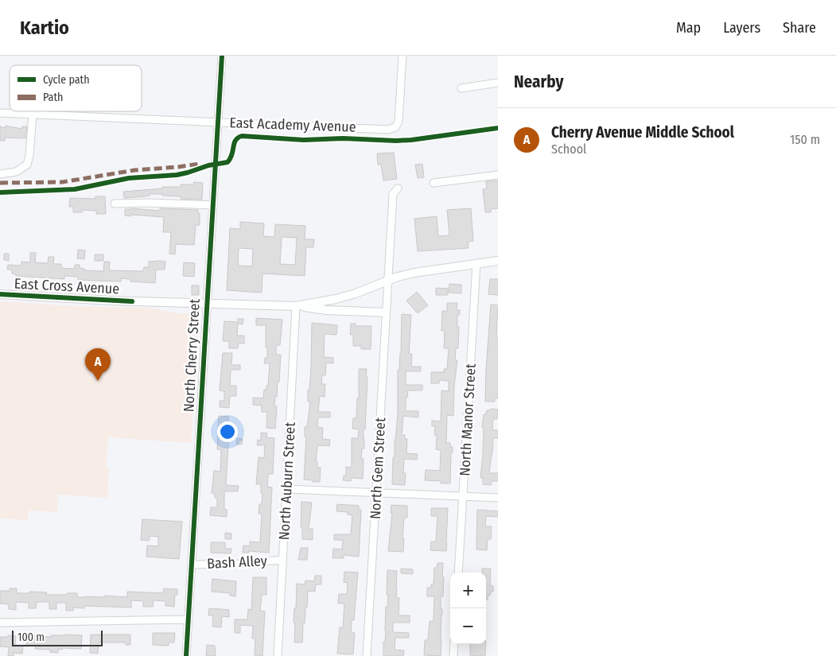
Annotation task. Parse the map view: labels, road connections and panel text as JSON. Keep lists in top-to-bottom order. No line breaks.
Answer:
{"streets":{"street":["East Academy Avenue","East Cross Avenue","North Cherry Street","North Manor Street","North Gem Street","North Auburn Street","Bash Alley"]},"crossings":[["East Academy Avenue","North Cherry Street"],["East Cross Avenue","North Cherry Street"],["East Cross Avenue","North Manor Street"],["East Cross Avenue","North Gem Street"],["East Cross Avenue","North Auburn Street"],["North Cherry Street","Bash Alley"],["North Auburn Street","Bash Alley"]],"legend":["Cycle path","Path"],"scale_bar":"100 m","page":{"header":"Kartio","nav":["Map","Layers","Share"],"heading":"Nearby","list":[{"mark":"A","name":"Cherry Avenue Middle School","note":"School","value":"150 m"}],"pins":"A","map_buttons":["+","−"],"scale":"100 m"}}
